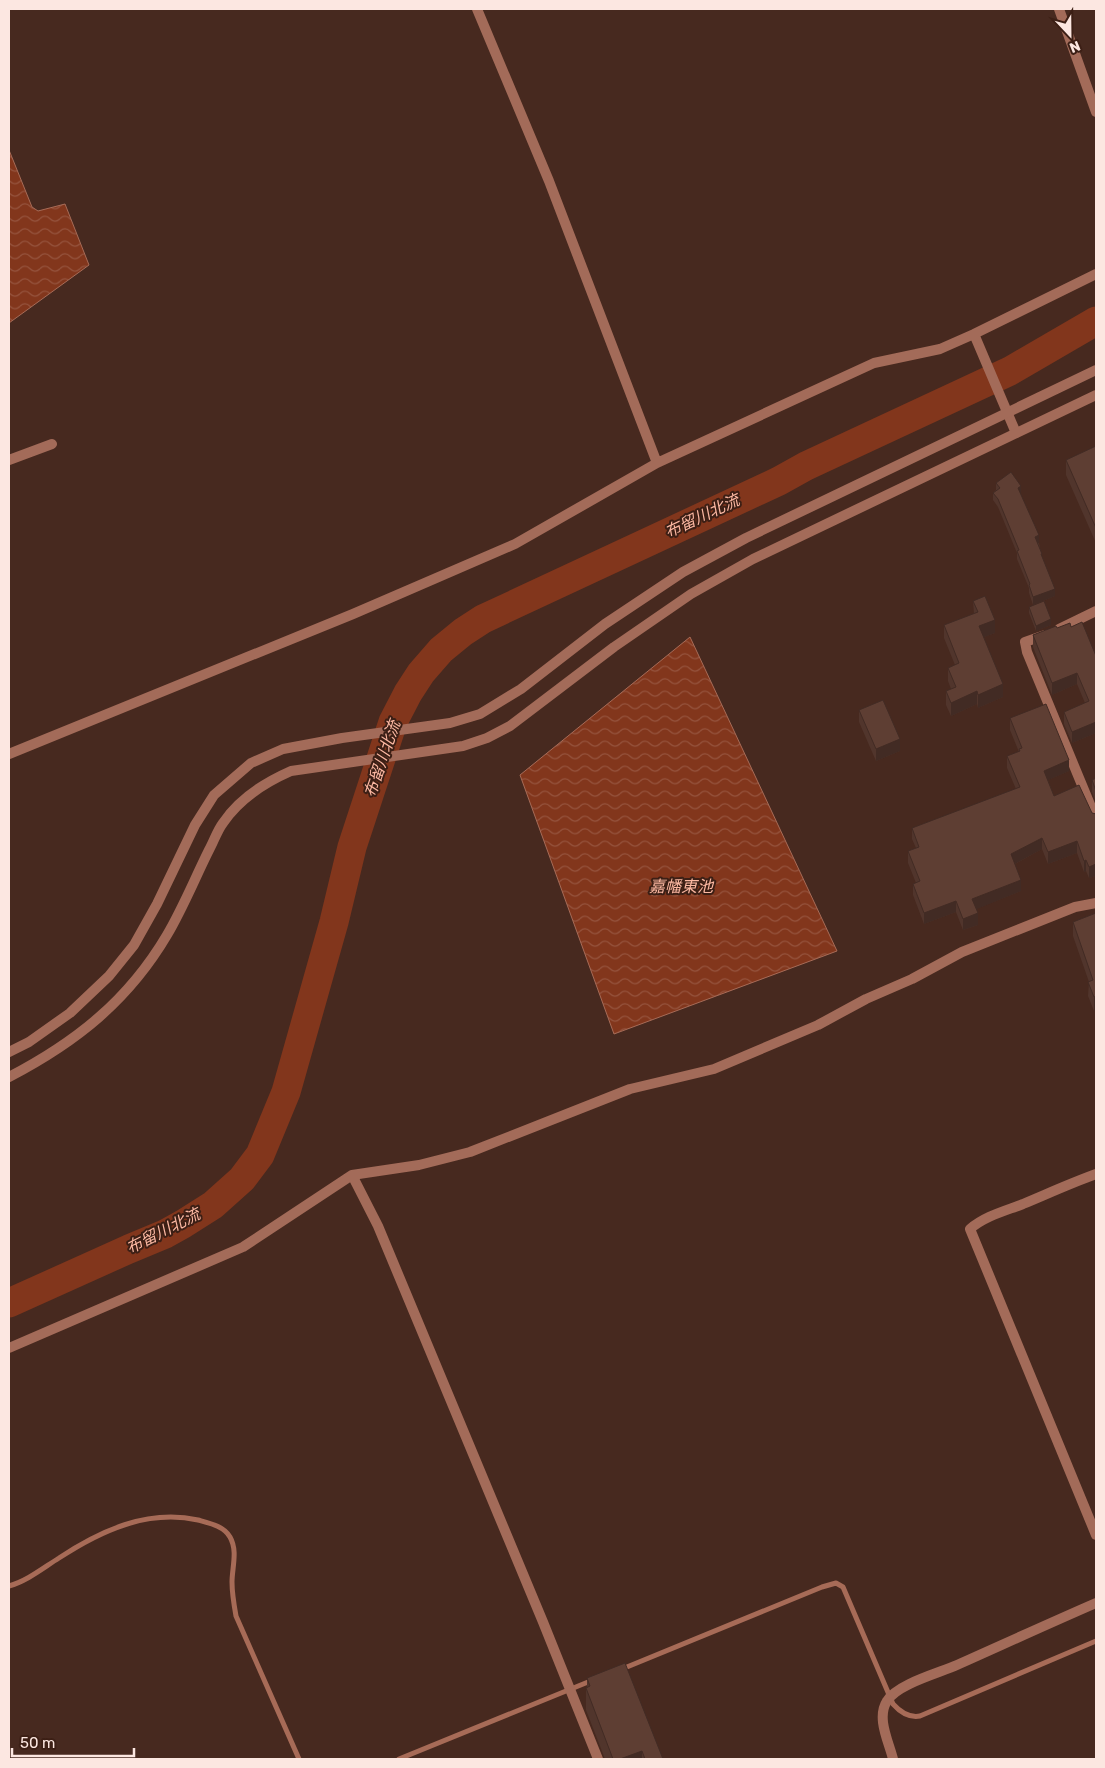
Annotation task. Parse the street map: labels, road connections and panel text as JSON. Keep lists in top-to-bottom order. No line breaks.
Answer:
{"water":["布留川北流","嘉幡東池"],"scale_bar":"50 m","north":"bottom"}
